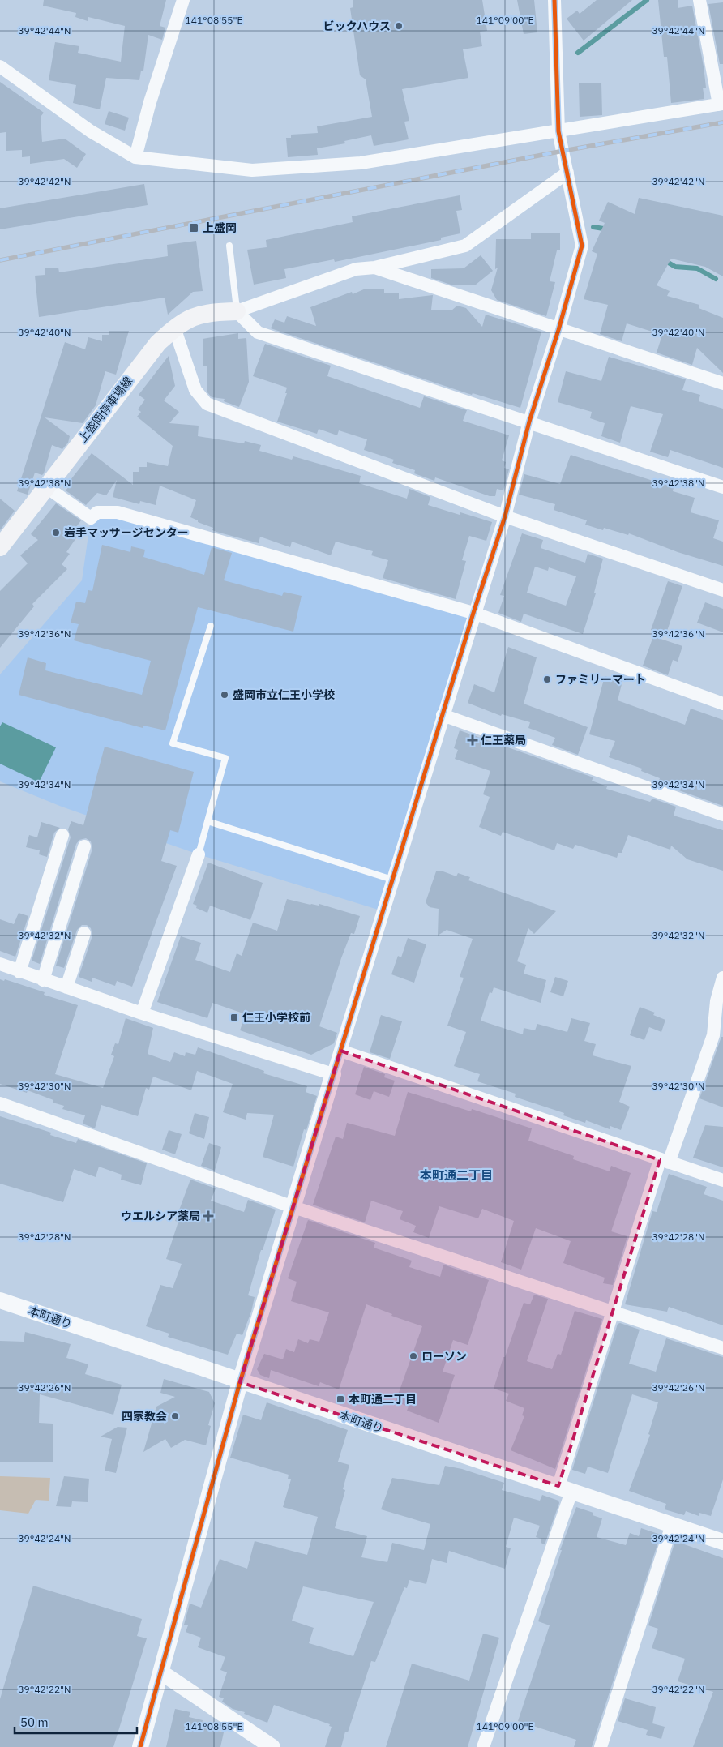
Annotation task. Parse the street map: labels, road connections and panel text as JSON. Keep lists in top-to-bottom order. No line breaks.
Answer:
{"streets":{"main road":["上盛岡停車場線"],"street":["本町通り"]},"districts":["本町通二丁目"],"places":{"other":["ビックハウス","岩手マッサージセンター","ファミリーマート","盛岡市立仁王小学校","ローソン","四家教会"],"transit":["上盛岡","仁王小学校前","本町通二丁目"],"health":["仁王薬局","ウエルシア薬局"]},"scale_bar":"50 m","coordinates":["141°08'55\"E","141°09'00\"E","39°42'44\"N","39°42'42\"N","39°42'40\"N","39°42'38\"N","39°42'36\"N","39°42'34\"N","39°42'32\"N","39°42'30\"N","39°42'28\"N","39°42'26\"N","39°42'24\"N","39°42'22\"N"]}
